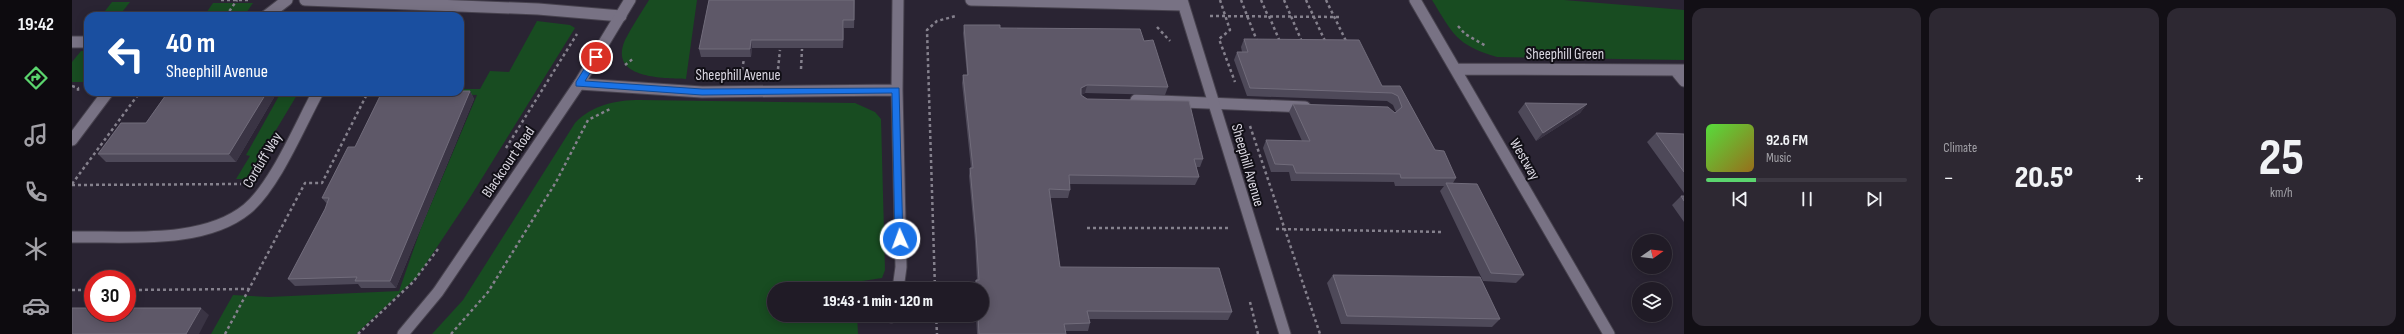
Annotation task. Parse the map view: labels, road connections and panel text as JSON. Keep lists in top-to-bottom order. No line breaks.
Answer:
{"streets":{"street":["Sheephill Green","Sheephill Avenue","Westway","Corduff Way","Blackcourt Road"]},"crossings":[["Sheephill Green","Westway"],["Sheephill Avenue","Blackcourt Road"]],"north":"right","page":{"tabs":"19:42","tile":["Climate",["25","km/h"]],"turn":["40 m","Sheephill Avenue"],"song":["92.6 FM","Music"],"heat":["−","20.5°","+"],"limit":"30","trip":"19:43 · 1 min · 120 m"}}
